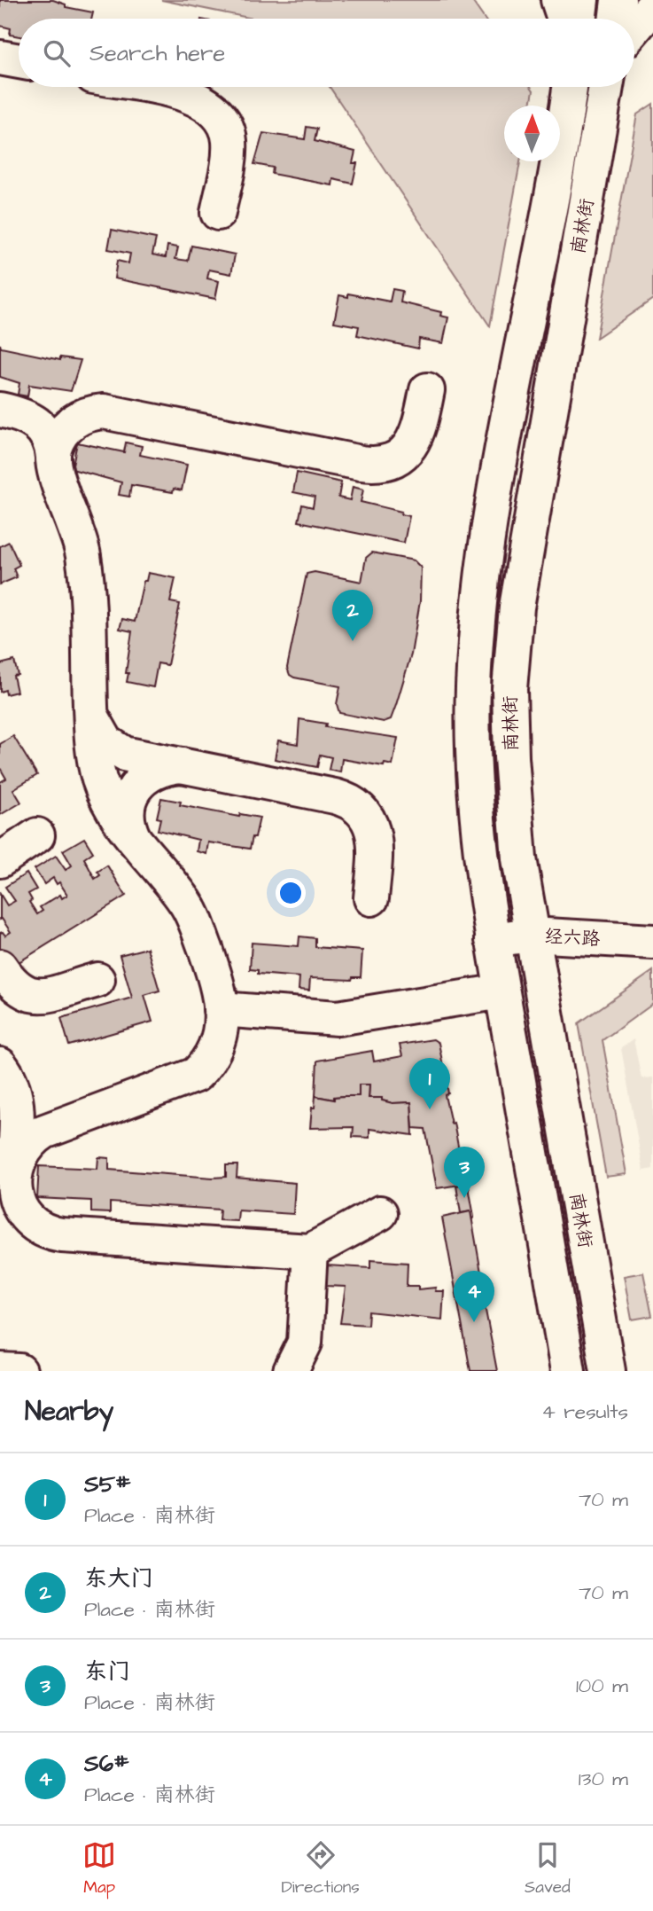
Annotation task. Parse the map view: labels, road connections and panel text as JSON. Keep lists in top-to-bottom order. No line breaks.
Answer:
{"streets":{"main road":["南林街","经六路"]},"crossings":[["南林街","经六路"]],"north":"top","page":{"search":"Search here","pins":["2","1","3","4"],"heading":["Nearby","4 results"],"list":[{"mark":"1","name":"S5#","note":"Place · 南林街","value":"70 m"},{"mark":"2","name":"东大门","note":"Place · 南林街","value":"70 m"},{"mark":"3","name":"东门","note":"Place · 南林街","value":"100 m"},{"mark":"4","name":"S6#","note":"Place · 南林街","value":"130 m"}],"nav":["Map","Directions","Saved"]}}
